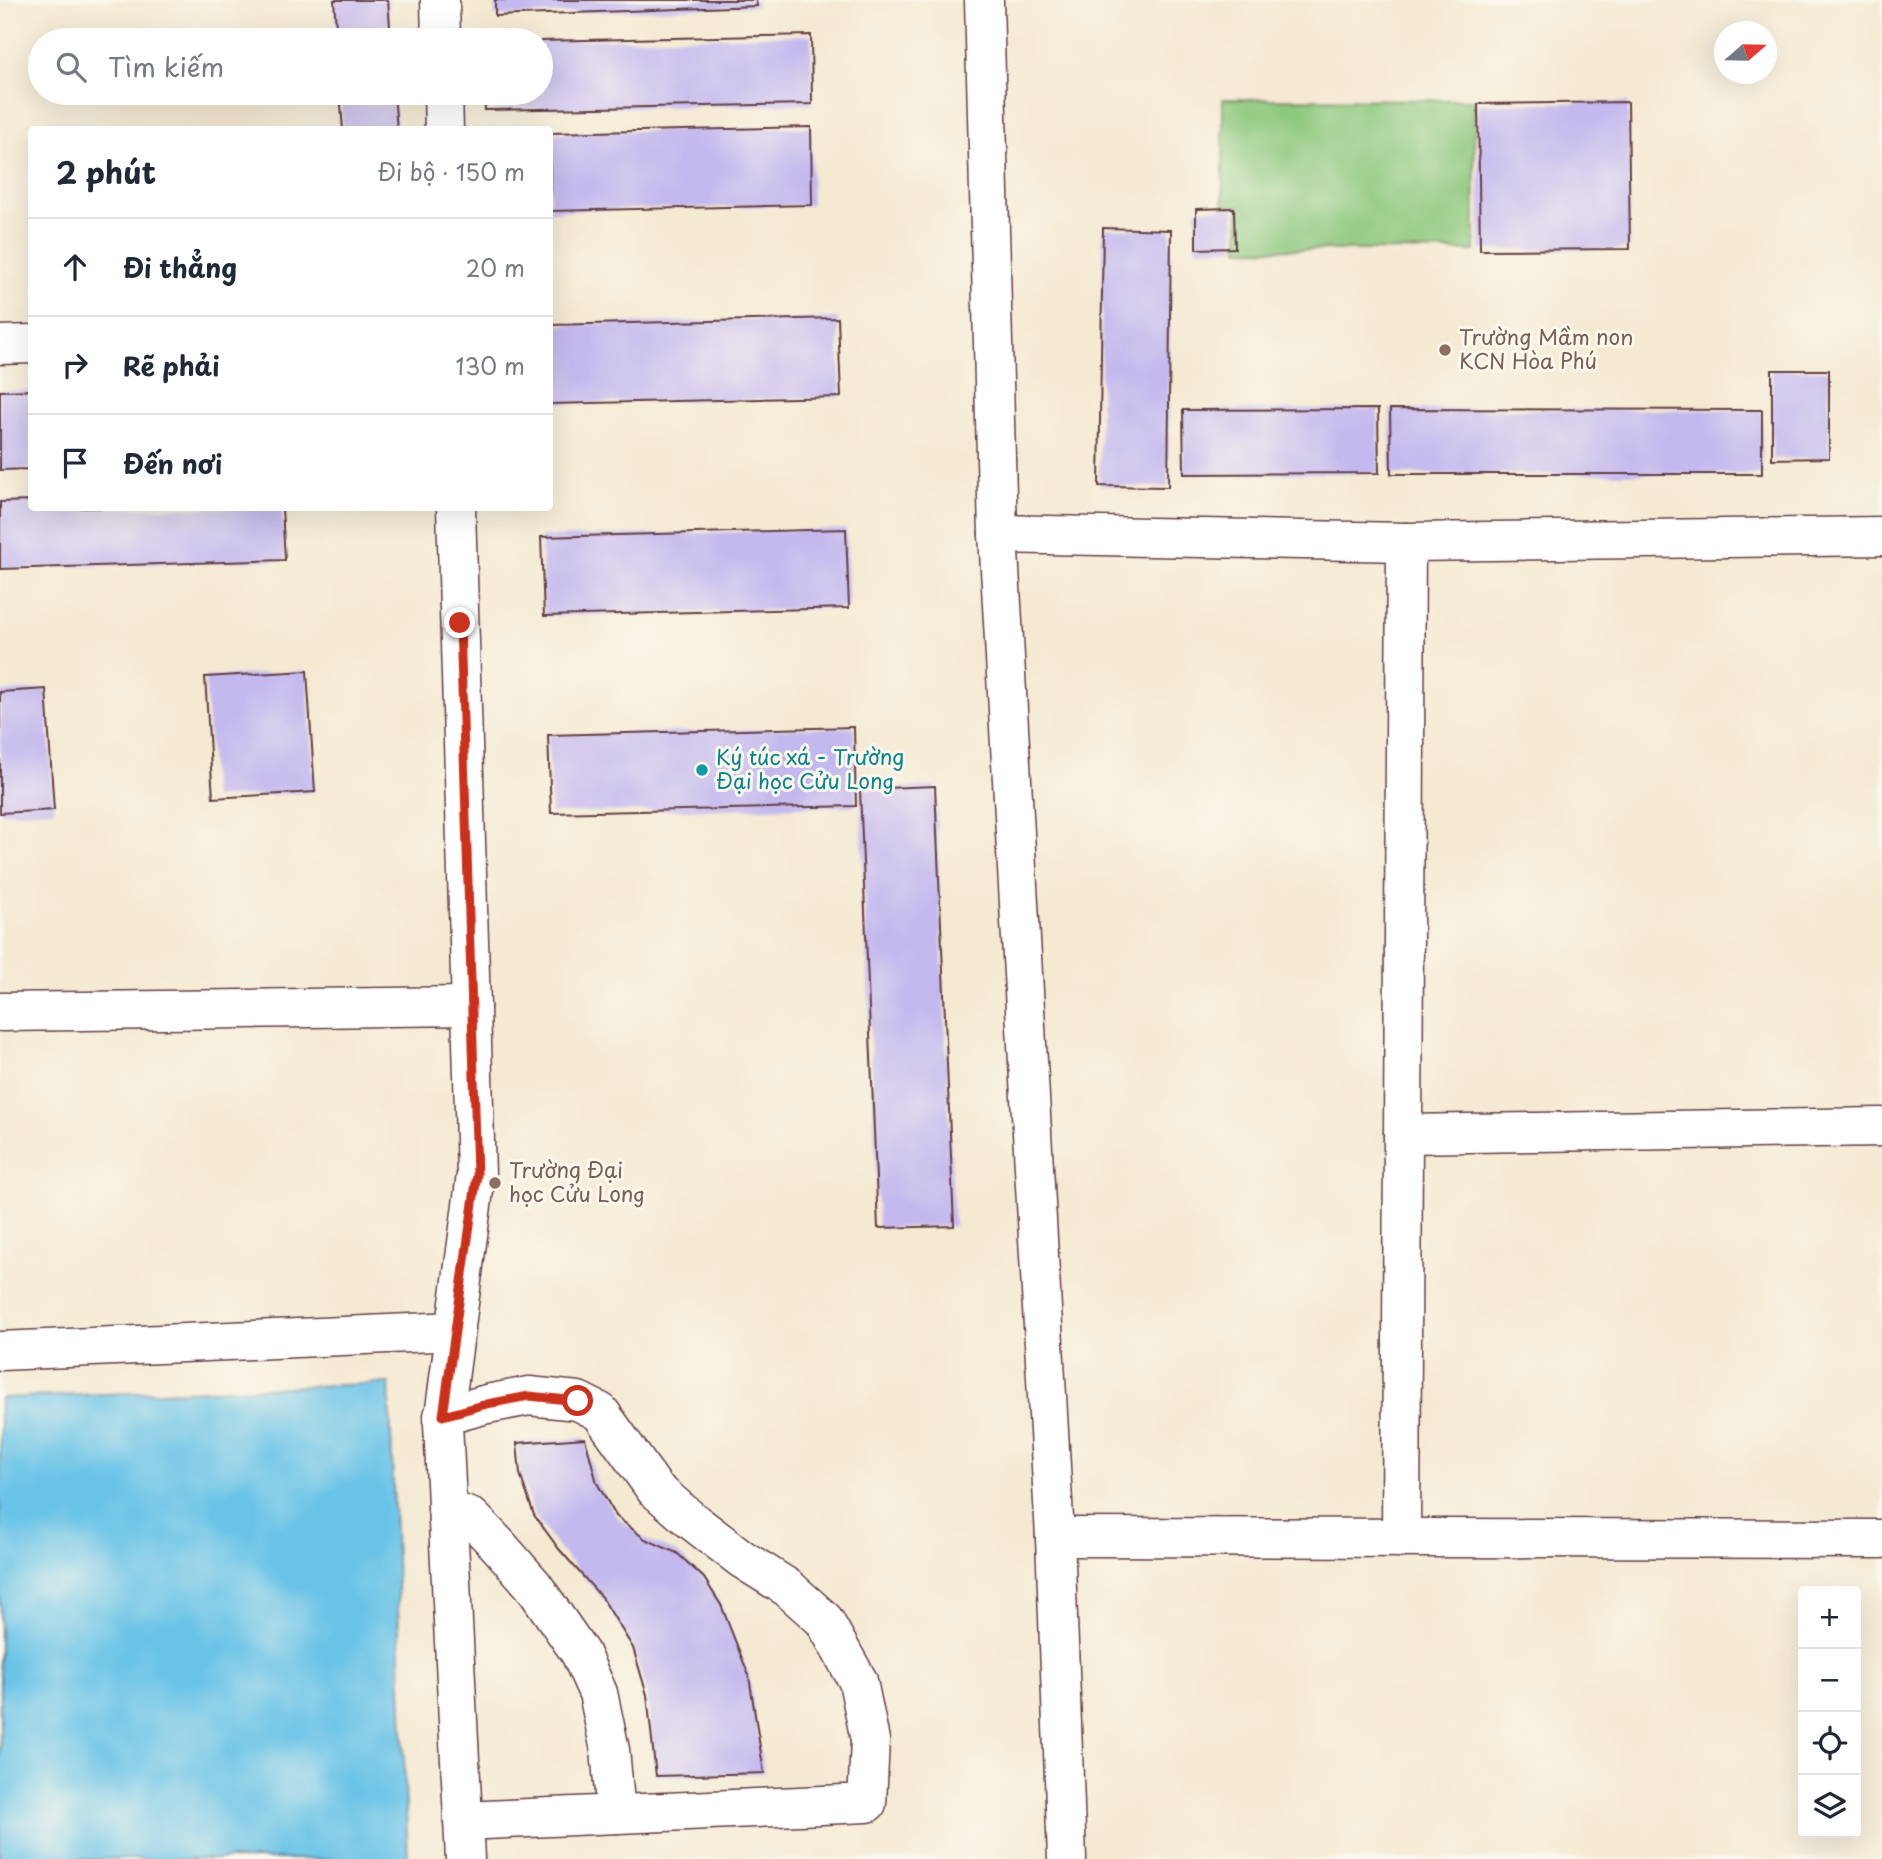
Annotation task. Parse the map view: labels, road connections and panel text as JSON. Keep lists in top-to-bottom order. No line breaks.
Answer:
{"places":["Trường Mầm non KCN Hòa Phú","Ký túc xá - Trường Đại học Cửu Long","Trường Đại học Cửu Long"],"north":"right","page":{"search":"Tìm kiếm","heading":["2 phút","Đi bộ · 150 m"],"list":[["Đi thẳng","20 m"],["Rẽ phải","130 m"],"Đến nơi"],"map_buttons":["+","−"]}}
